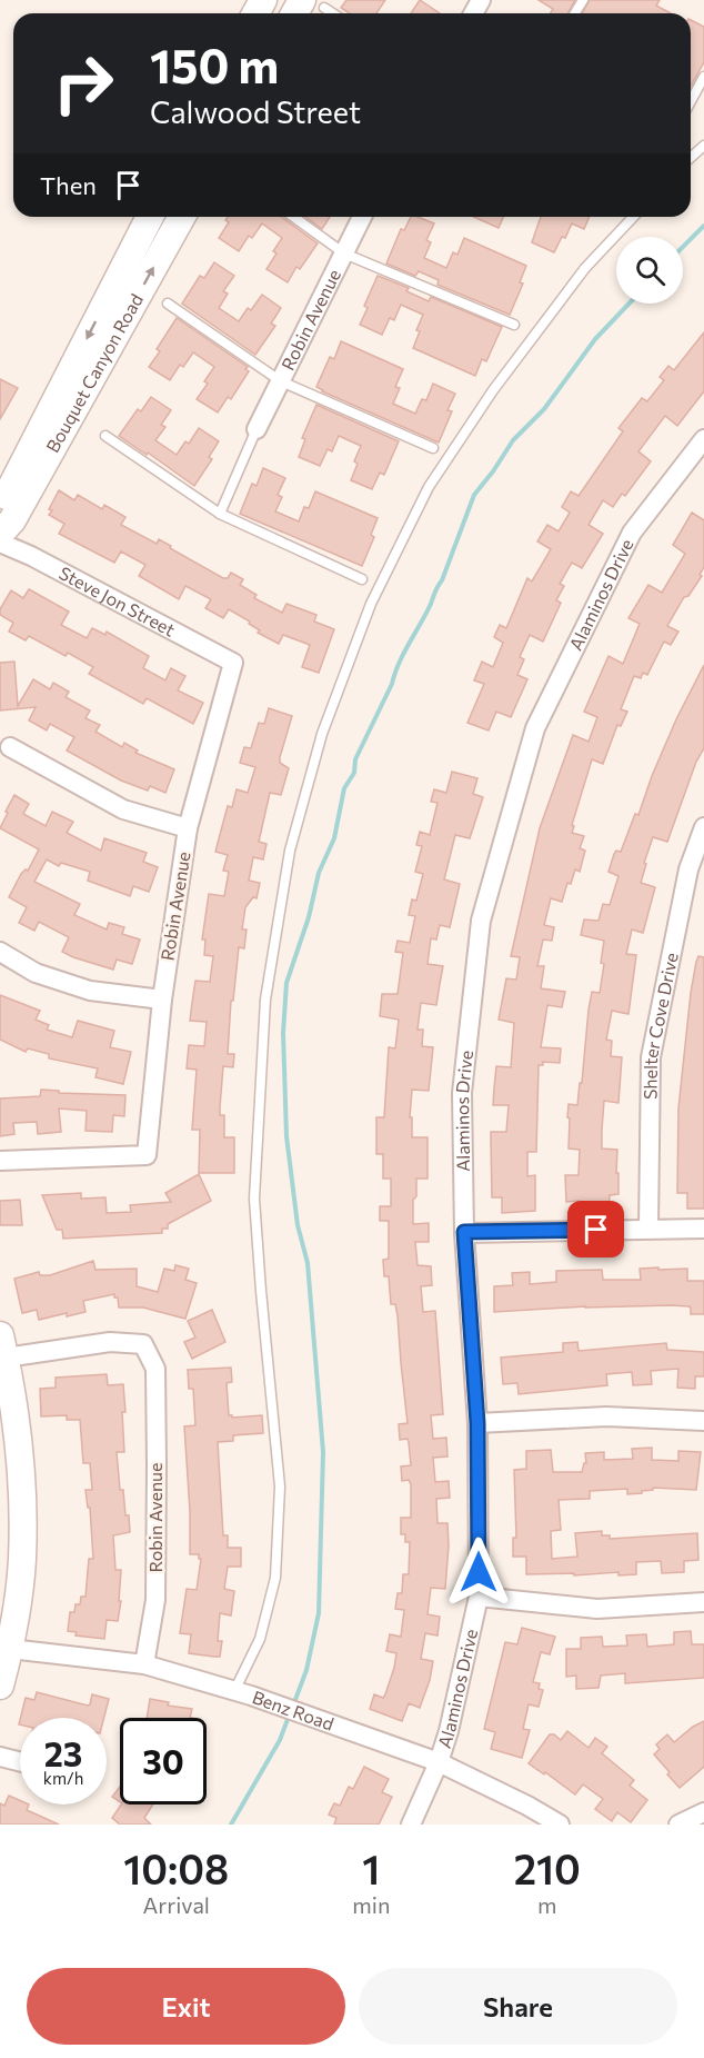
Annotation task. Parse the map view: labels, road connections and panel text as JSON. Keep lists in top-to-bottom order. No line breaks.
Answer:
{"streets":{"main road":["Bouquet Canyon Road"],"street":["Robin Avenue","Alaminos Drive","Steve Jon Street","Shelter Cove Drive","Benz Road"]},"crossings":[["Robin Avenue","Steve Jon Street"],["Robin Avenue","Benz Road"],["Alaminos Drive","Benz Road"]],"page":{"turn":["150 m","Calwood Street"],"then":"Then","speed":"23 km/h","limit":"30","eta":["10:08","Arrival","1","min","210","m"],"buttons":["Exit","Share"]}}
